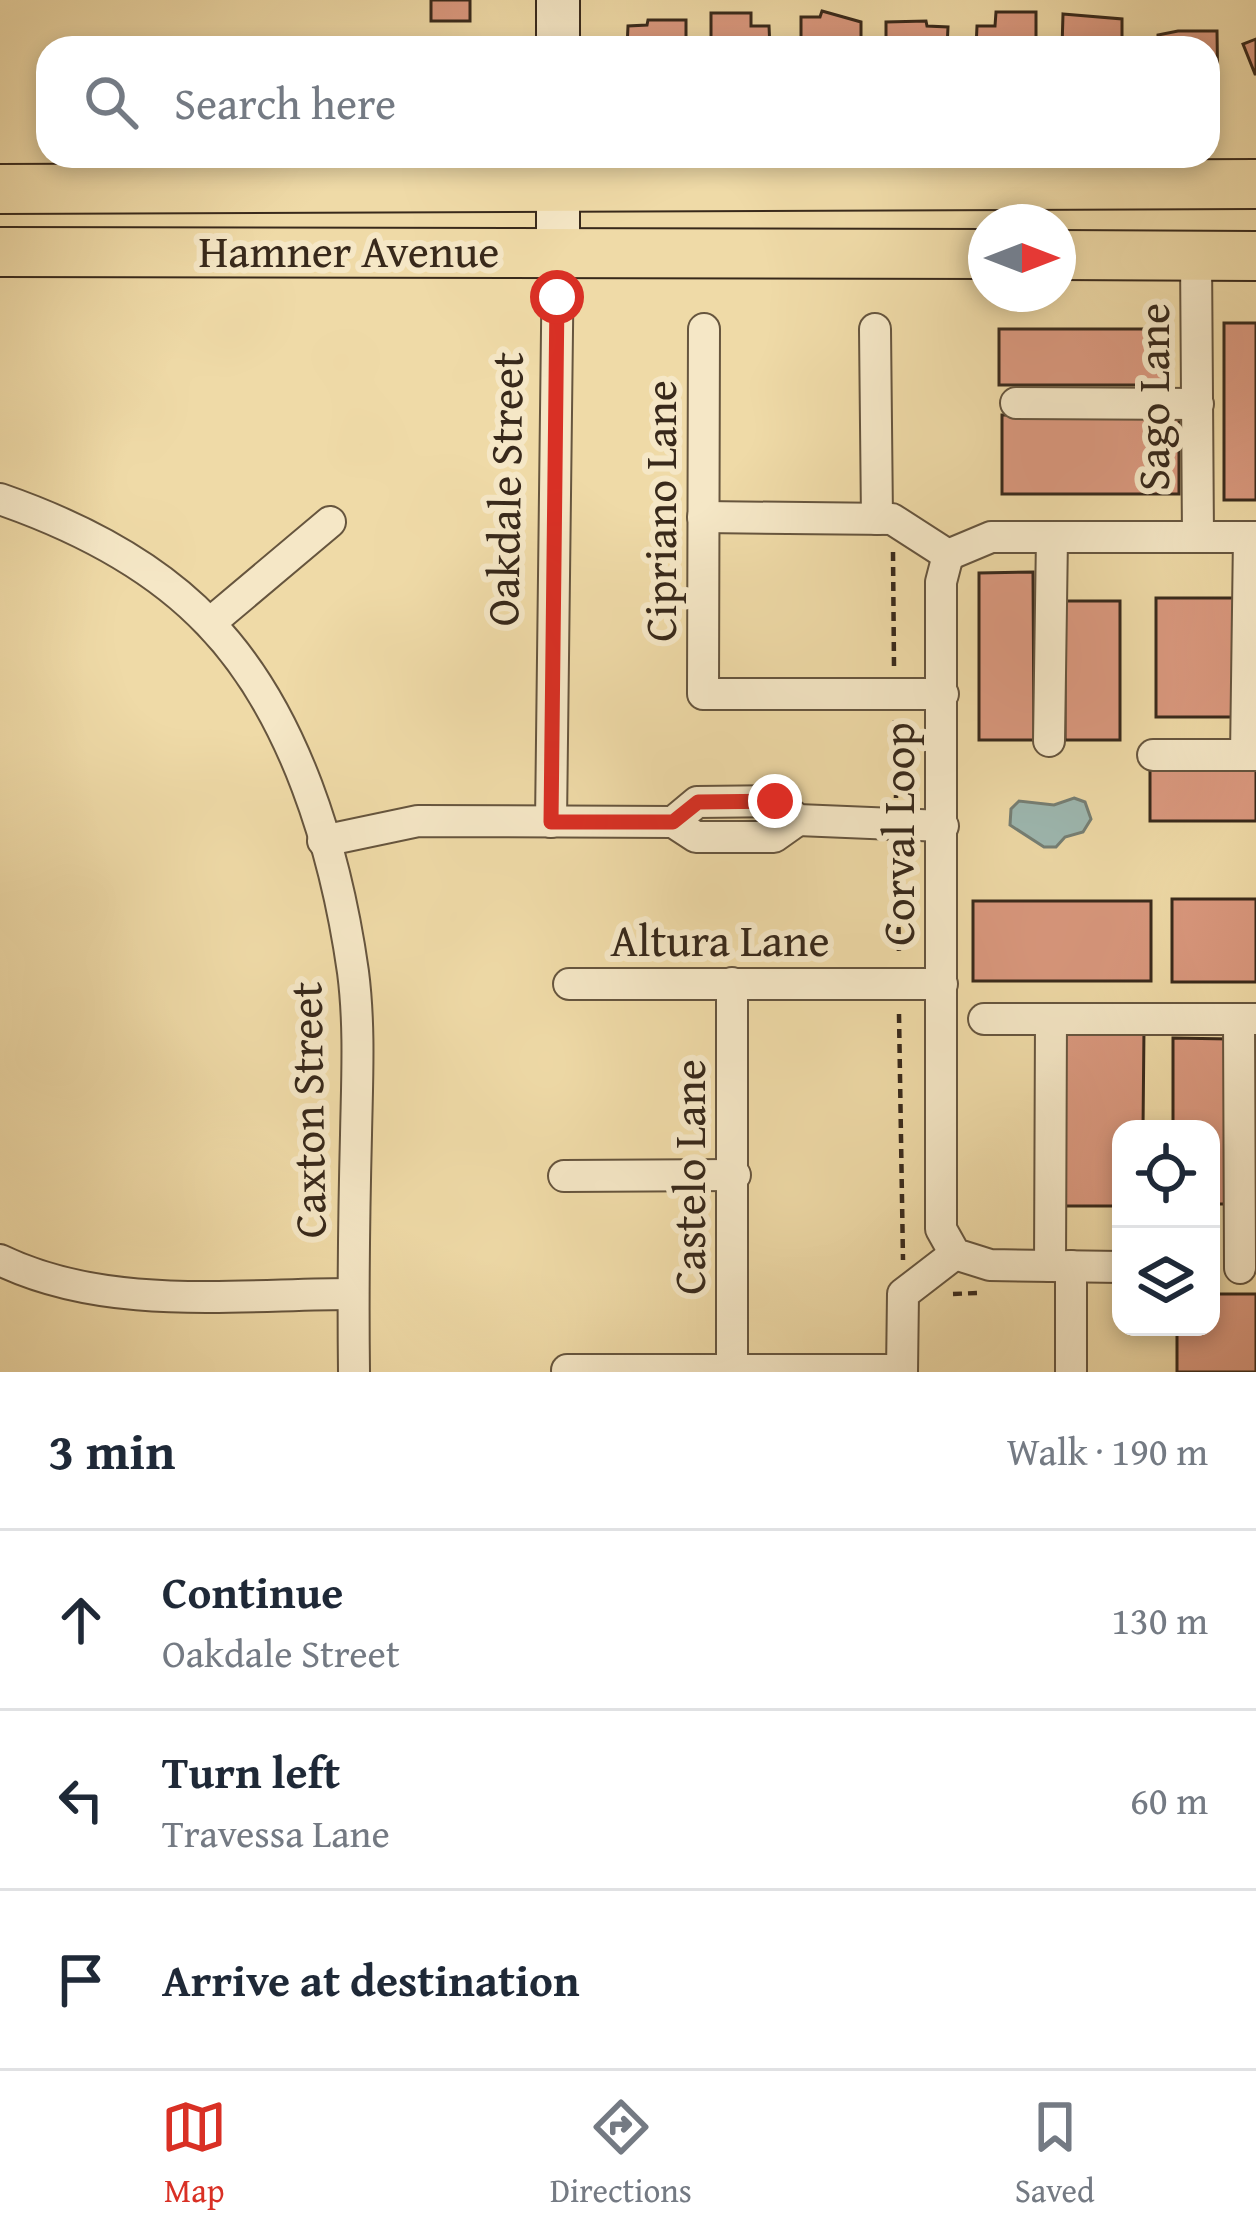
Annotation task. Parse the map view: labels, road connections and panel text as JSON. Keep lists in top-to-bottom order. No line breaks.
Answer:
{"streets":{"main road":["Hamner Avenue"],"street":["Sago Lane","Oakdale Street","Cipriano Lane","Corval Loop","Altura Lane","Caxton Street","Castelo Lane"]},"crossings":[["Hamner Avenue","Oakdale Street"],["Cipriano Lane","Corval Loop"],["Corval Loop","Altura Lane"],["Altura Lane","Castelo Lane"]],"north":"right","page":{"search":"Search here","heading":["3 min","Walk · 190 m"],"list":[["Continue","Oakdale Street","130 m"],["Turn left","Travessa Lane","60 m"],"Arrive at destination"],"nav":["Map","Directions","Saved"]}}
